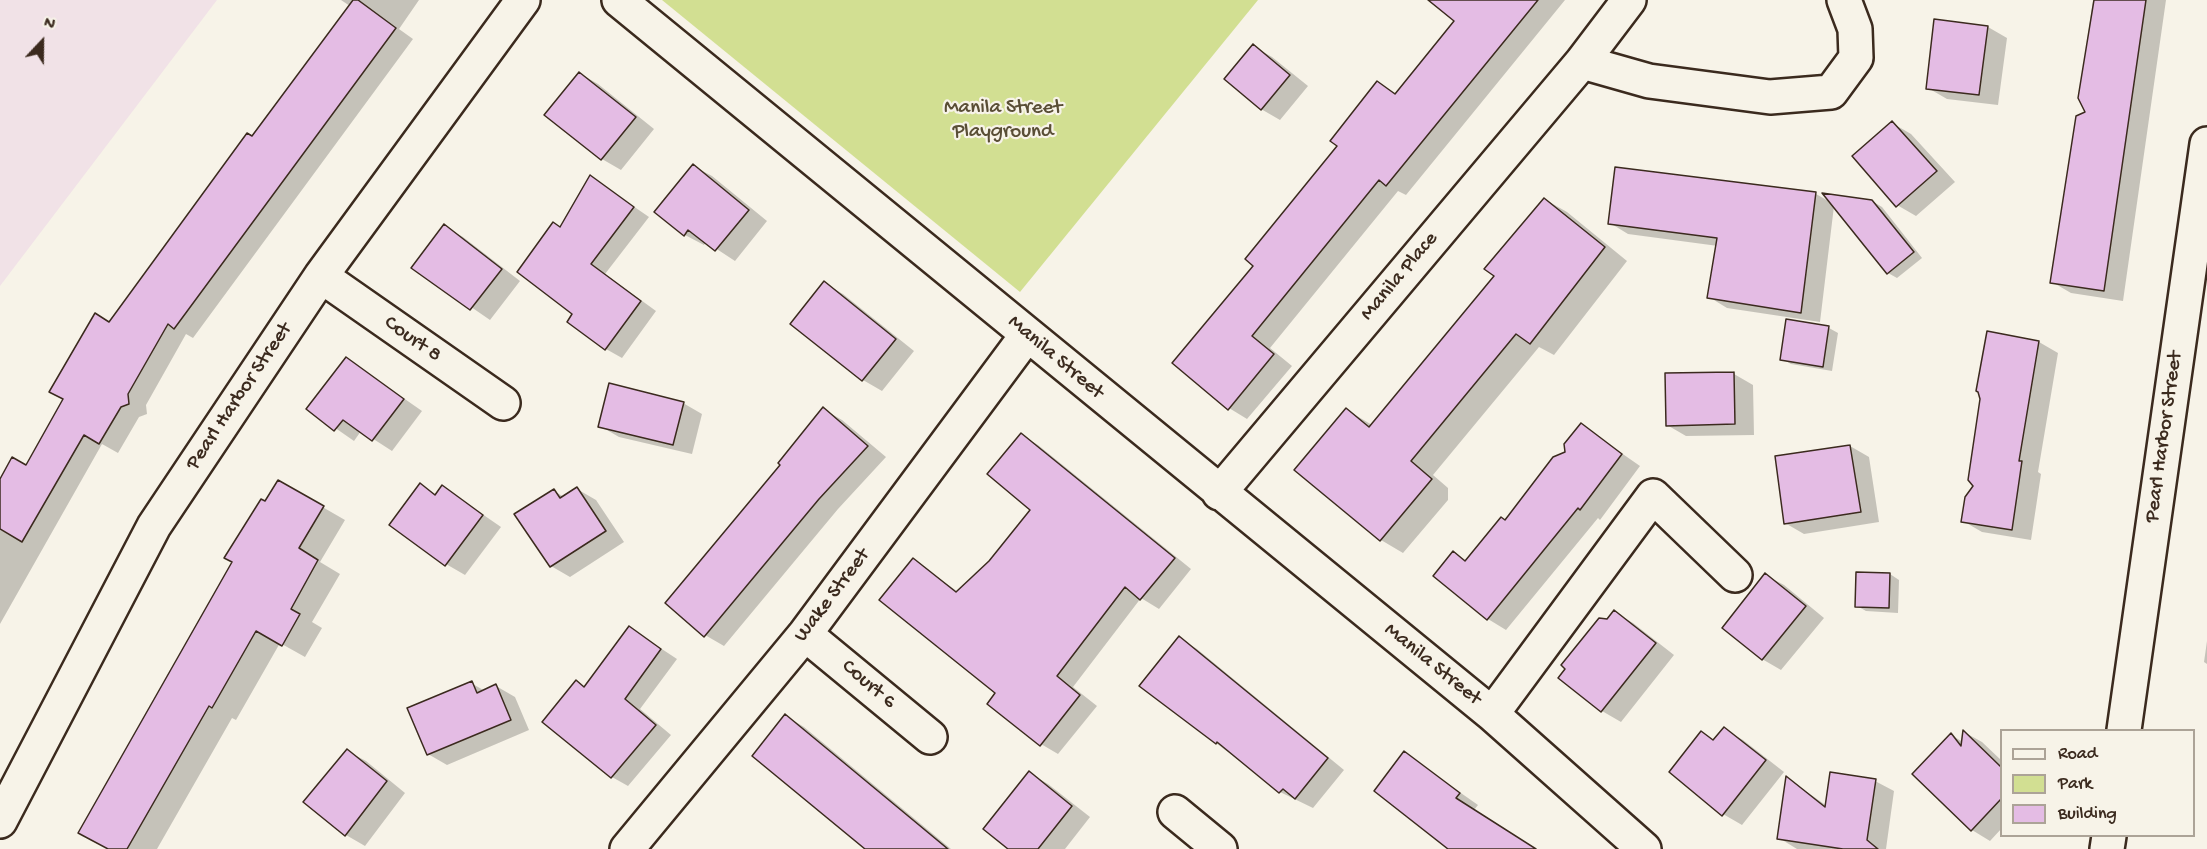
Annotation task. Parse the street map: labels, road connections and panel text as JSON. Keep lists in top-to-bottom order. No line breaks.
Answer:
{"streets":{"street":["Manila Place","Court 8","Manila Street","Pearl Harbor Street","Wake Street","Court 6"]},"crossings":[["Manila Place","Manila Street"],["Court 8","Pearl Harbor Street"],["Manila Street","Wake Street"],["Wake Street","Court 6"]],"parks":["Manila Street Playground"],"legend":["Road","Park","Building"],"north":"top"}
